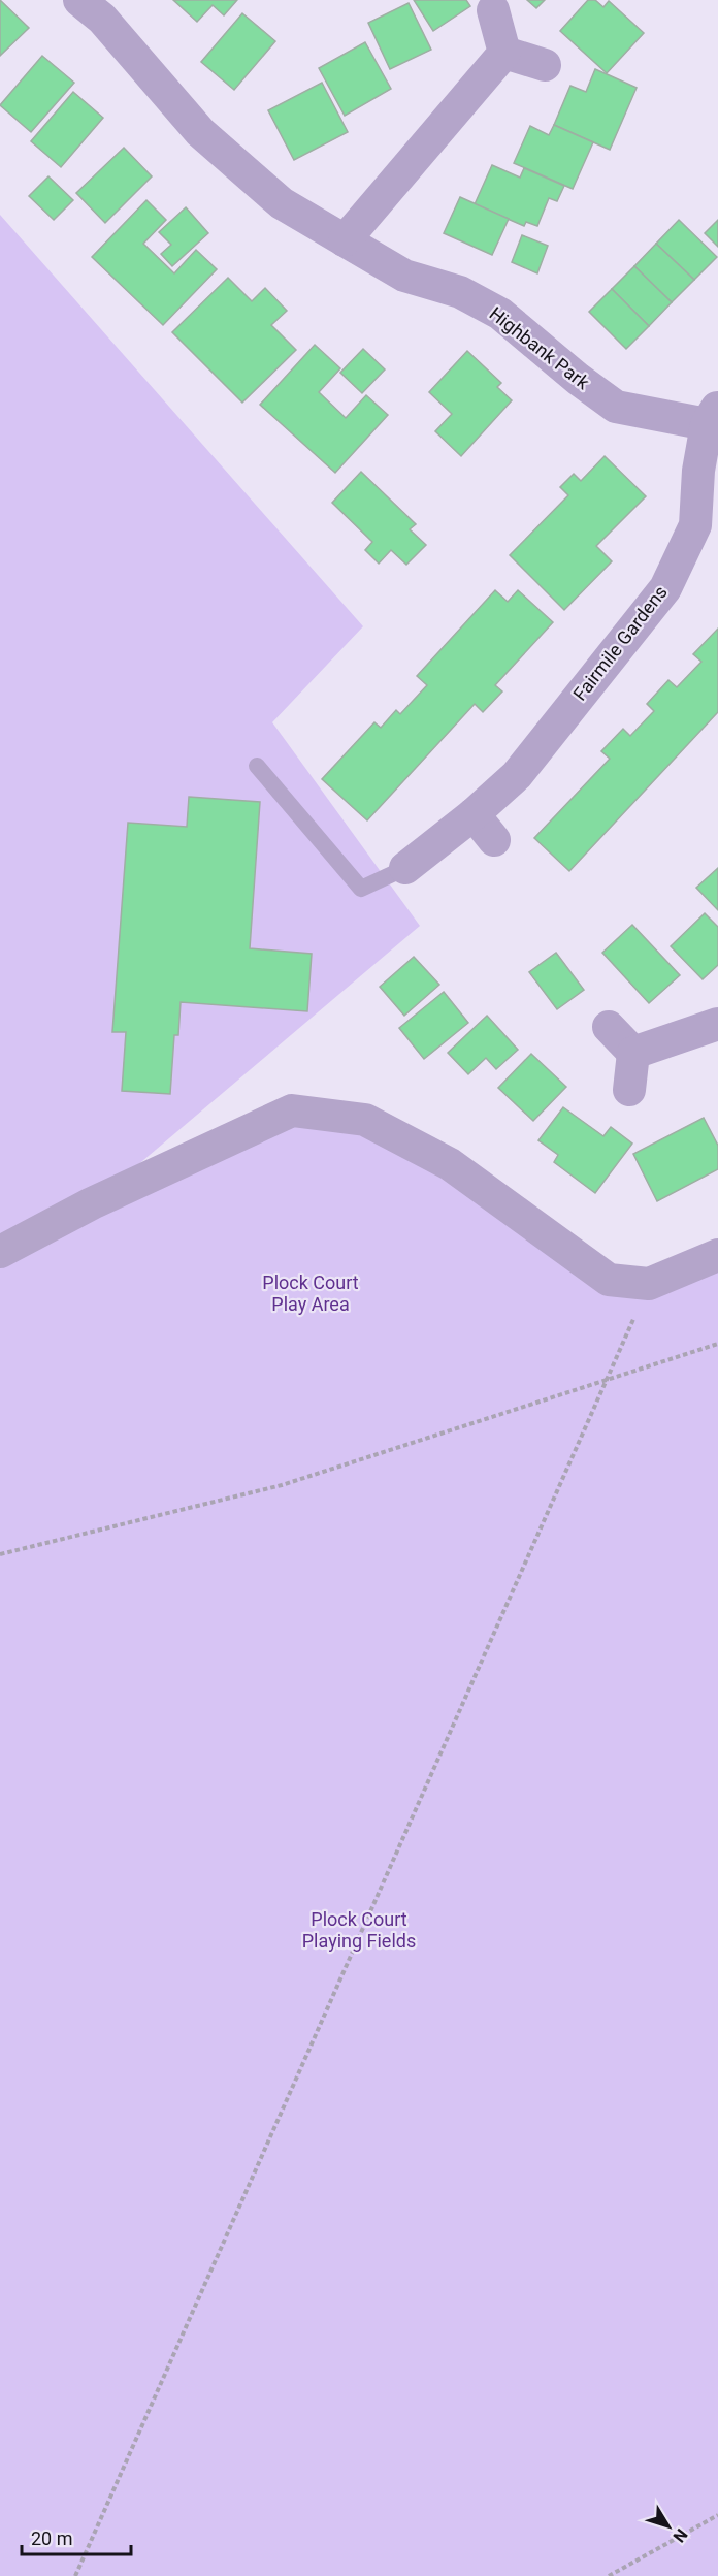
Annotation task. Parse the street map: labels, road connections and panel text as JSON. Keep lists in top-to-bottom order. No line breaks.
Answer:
{"streets":{"street":["Highbank Park","Fairmile Gardens"]},"crossings":[["Highbank Park","Fairmile Gardens"]],"parks":["Plock Court Play Area","Plock Court Playing Fields"],"scale_bar":"20 m","north":"bottom right"}
